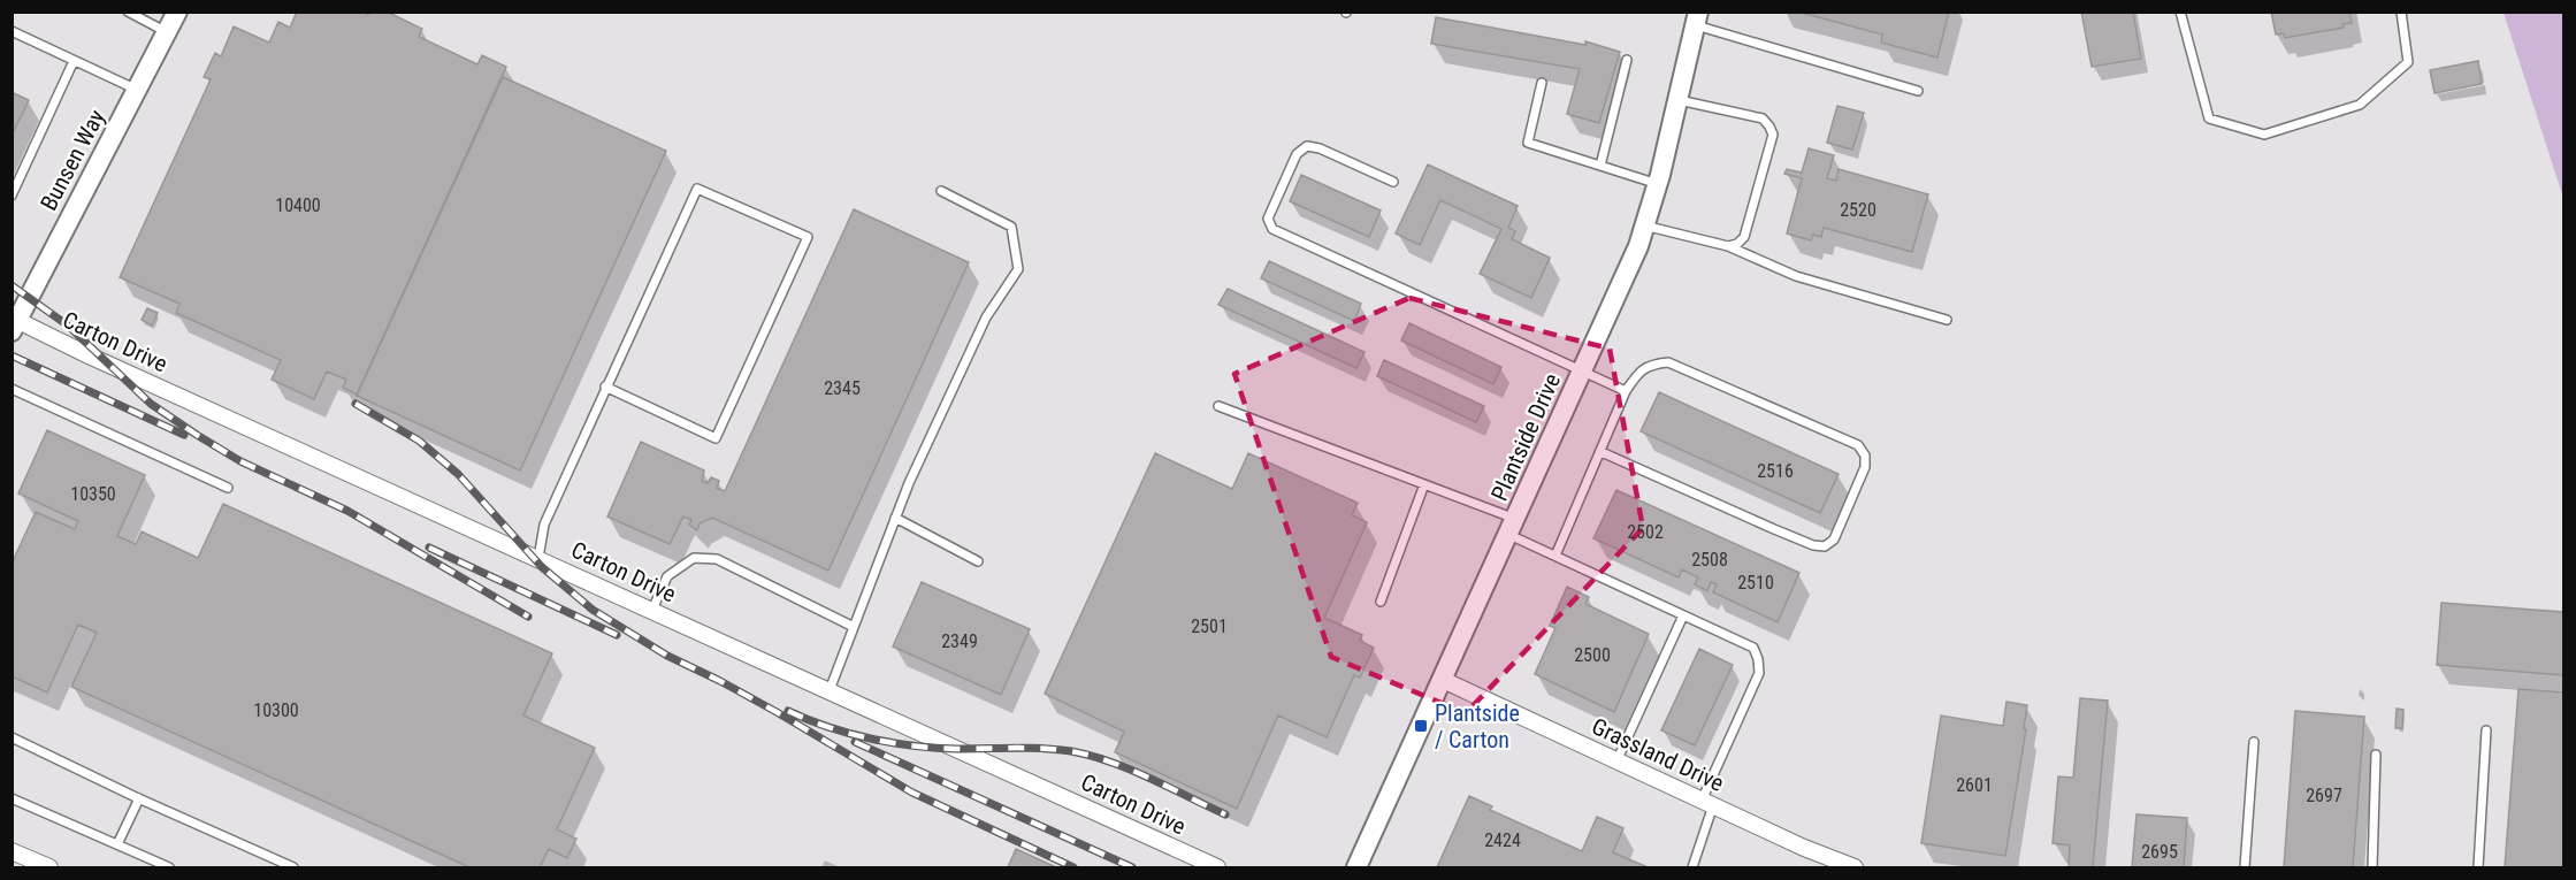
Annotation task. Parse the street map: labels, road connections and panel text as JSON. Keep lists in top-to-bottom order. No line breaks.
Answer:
{"streets":{"street":["Bunsen Way","Carton Drive","Plantside Drive","Grassland Drive"]},"crossings":[["Bunsen Way","Carton Drive"],["Plantside Drive","Grassland Drive"]],"places":{"transit":["Plantside / Carton"]},"house_numbers":["10400","2520","2345","2516","10350","2502","2508","2510","2501","2349","2500","10300","2601","2697","2424","2695"]}
